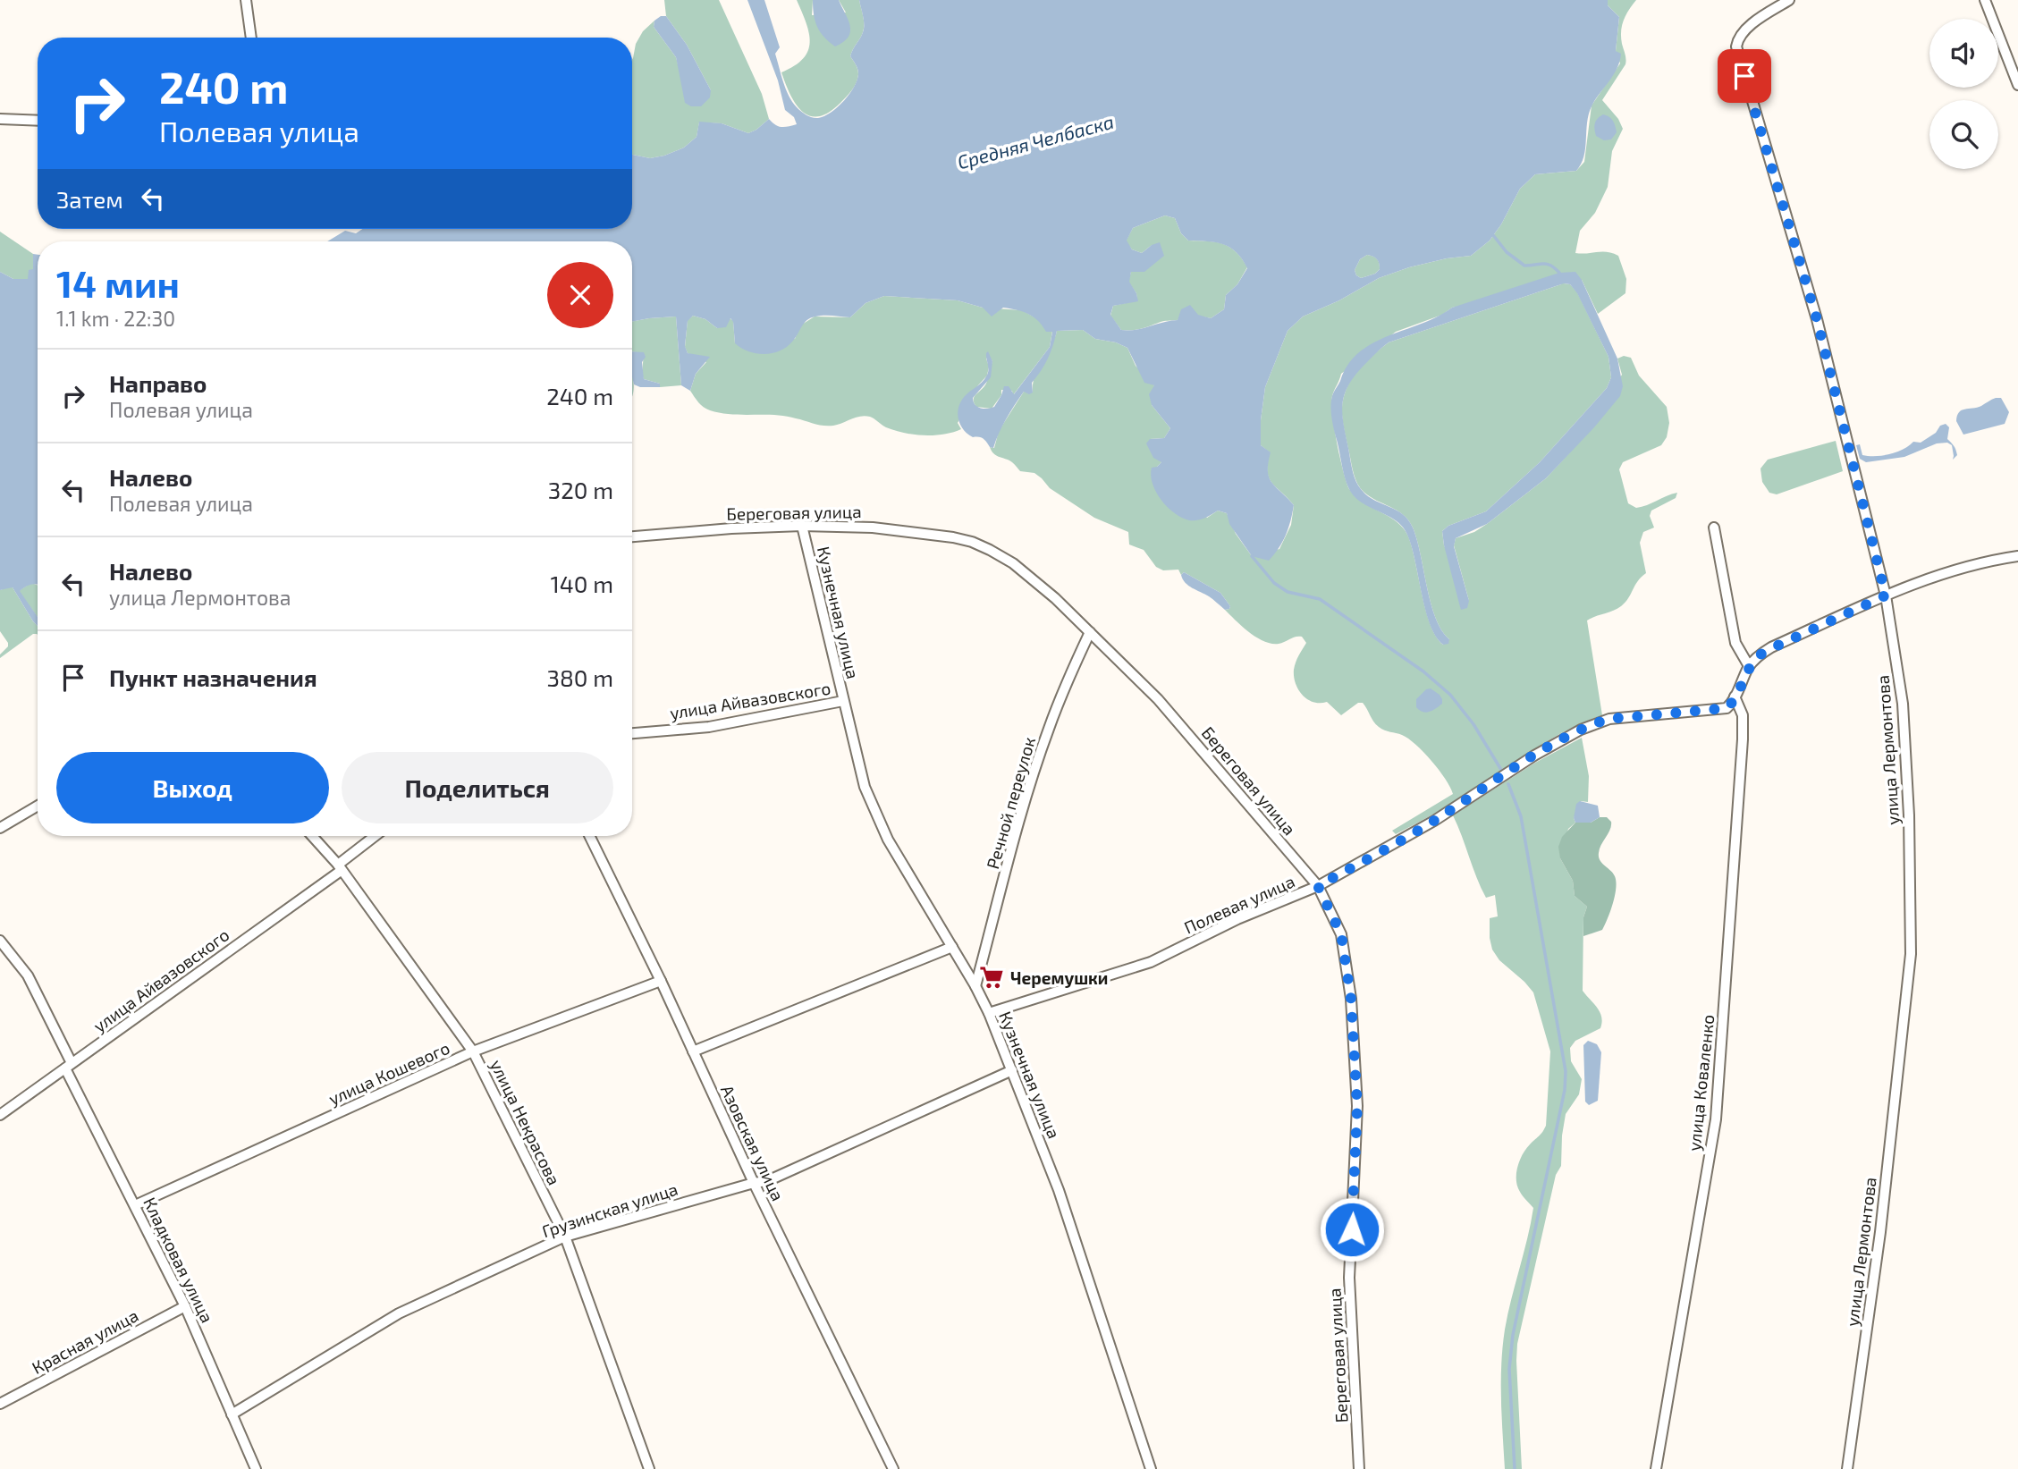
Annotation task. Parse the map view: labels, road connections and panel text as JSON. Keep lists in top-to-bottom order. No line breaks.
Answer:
{"streets":{"street":["Береговая улица","Кузнечная улица","улица Айвазовского","улица Лермонтова","Речной переулок","Полевая улица","улица Кошевого","улица Коваленко","улица Некрасова","Азовская улица","Грузинская улица","Кладковая улица","Красная улица"]},"crossings":[["Береговая улица","Кузнечная улица"],["Береговая улица","Речной переулок"],["Береговая улица","Полевая улица"],["Кузнечная улица","улица Айвазовского"],["Кузнечная улица","Речной переулок"],["Кузнечная улица","Полевая улица"],["Кузнечная улица","Грузинская улица"],["улица Айвазовского","улица Некрасова"],["улица Айвазовского","Кладковая улица"],["Полевая улица","улица Коваленко"],["улица Кошевого","улица Некрасова"],["улица Кошевого","Азовская улица"],["улица Кошевого","Кладковая улица"],["улица Некрасова","Грузинская улица"],["Азовская улица","Грузинская улица"],["Грузинская улица","Кладковая улица"],["Кладковая улица","Красная улица"]],"water":["Средняя Челбаска"],"places":{"supermarket":["Черемушки"]},"page":{"turn":["240 m","Полевая улица"],"then":"Затем","heading":["14 мин","1.1 km · 22:30"],"list":[{"name":"Направо","note":"Полевая улица","value":"240 m"},{"name":"Налево","note":"Полевая улица","value":"320 m"},{"name":"Налево","note":"улица Лермонтова","value":"140 m"},{"name":"Пункт назначения","value":"380 m"}],"buttons":["Выход","Поделиться"]}}
